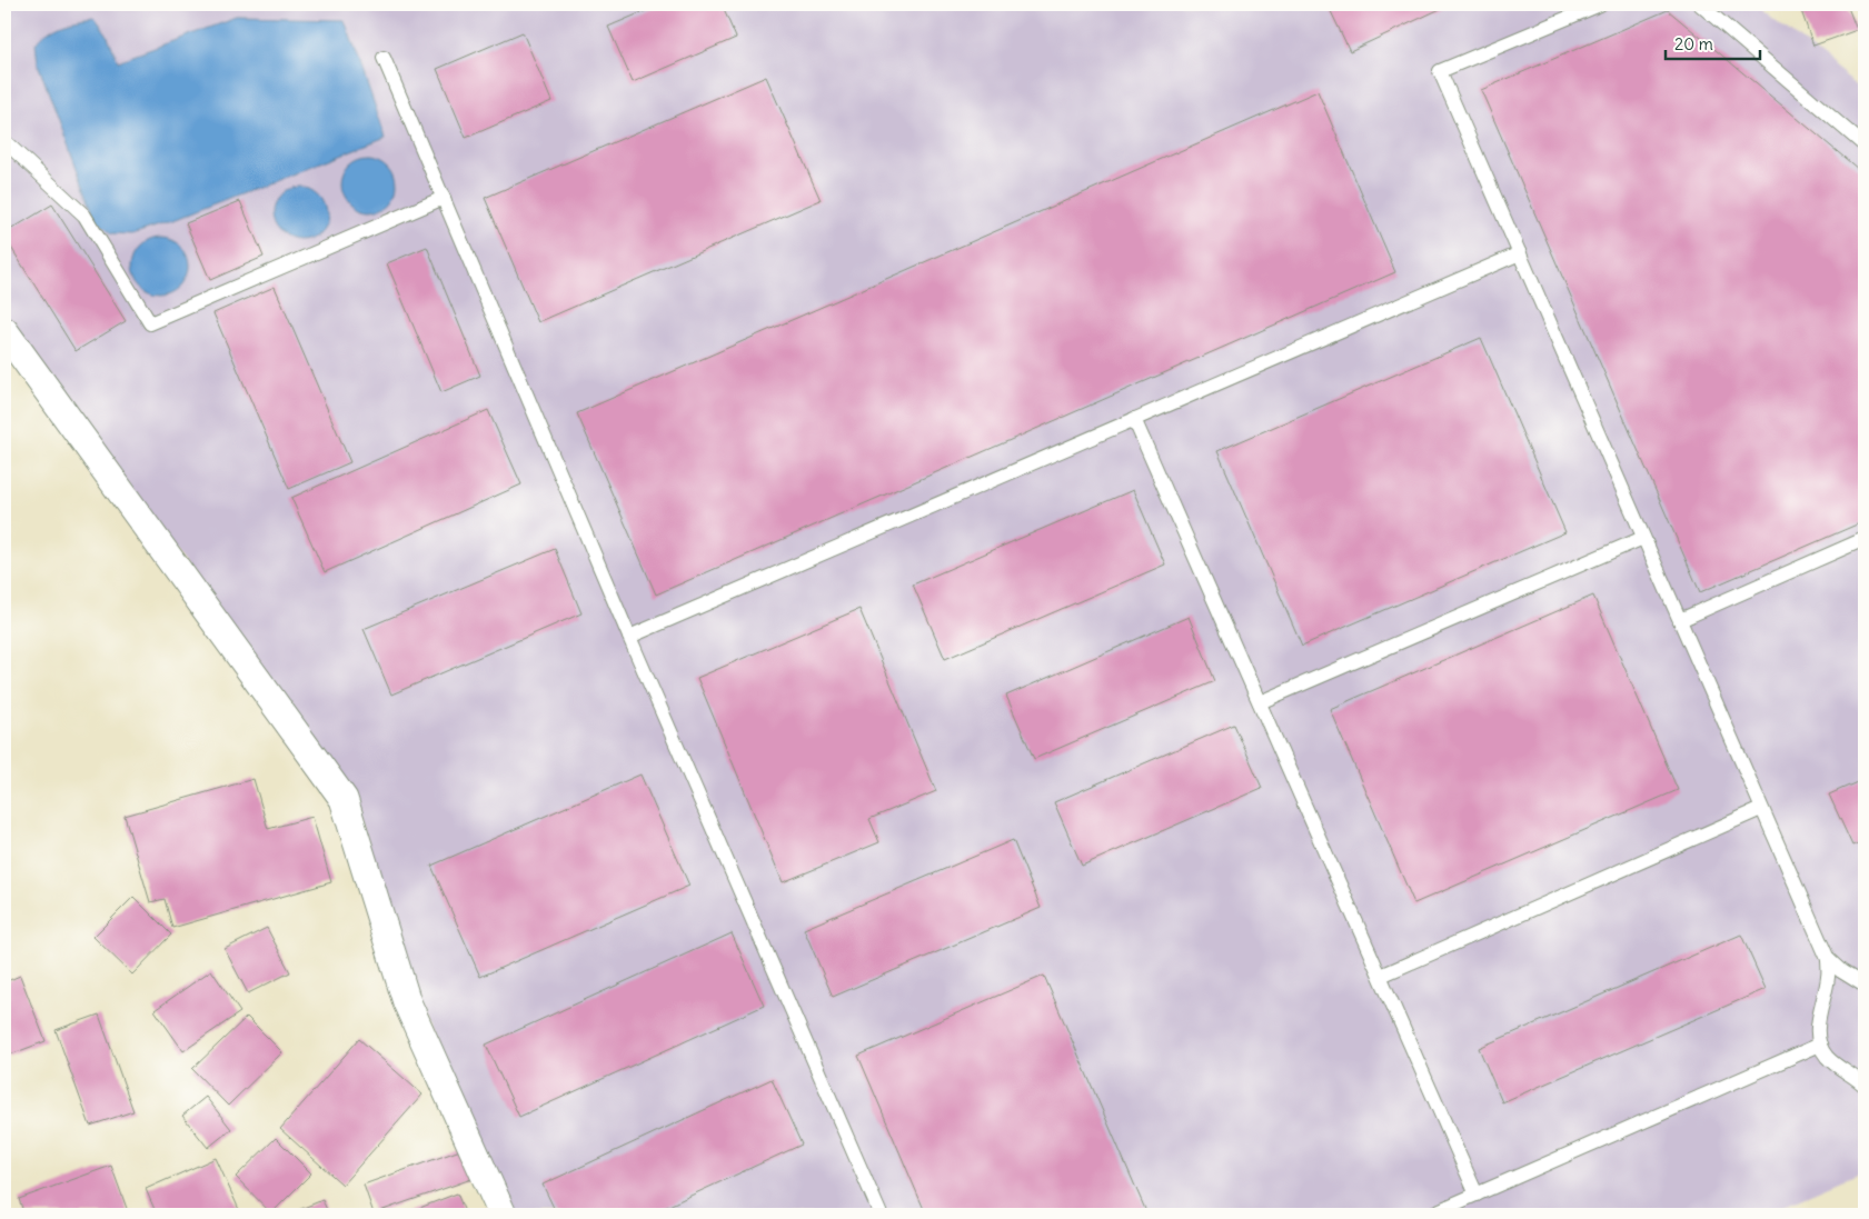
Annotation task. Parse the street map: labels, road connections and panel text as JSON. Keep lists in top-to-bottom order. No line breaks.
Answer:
{"scale_bar":"20 m"}
